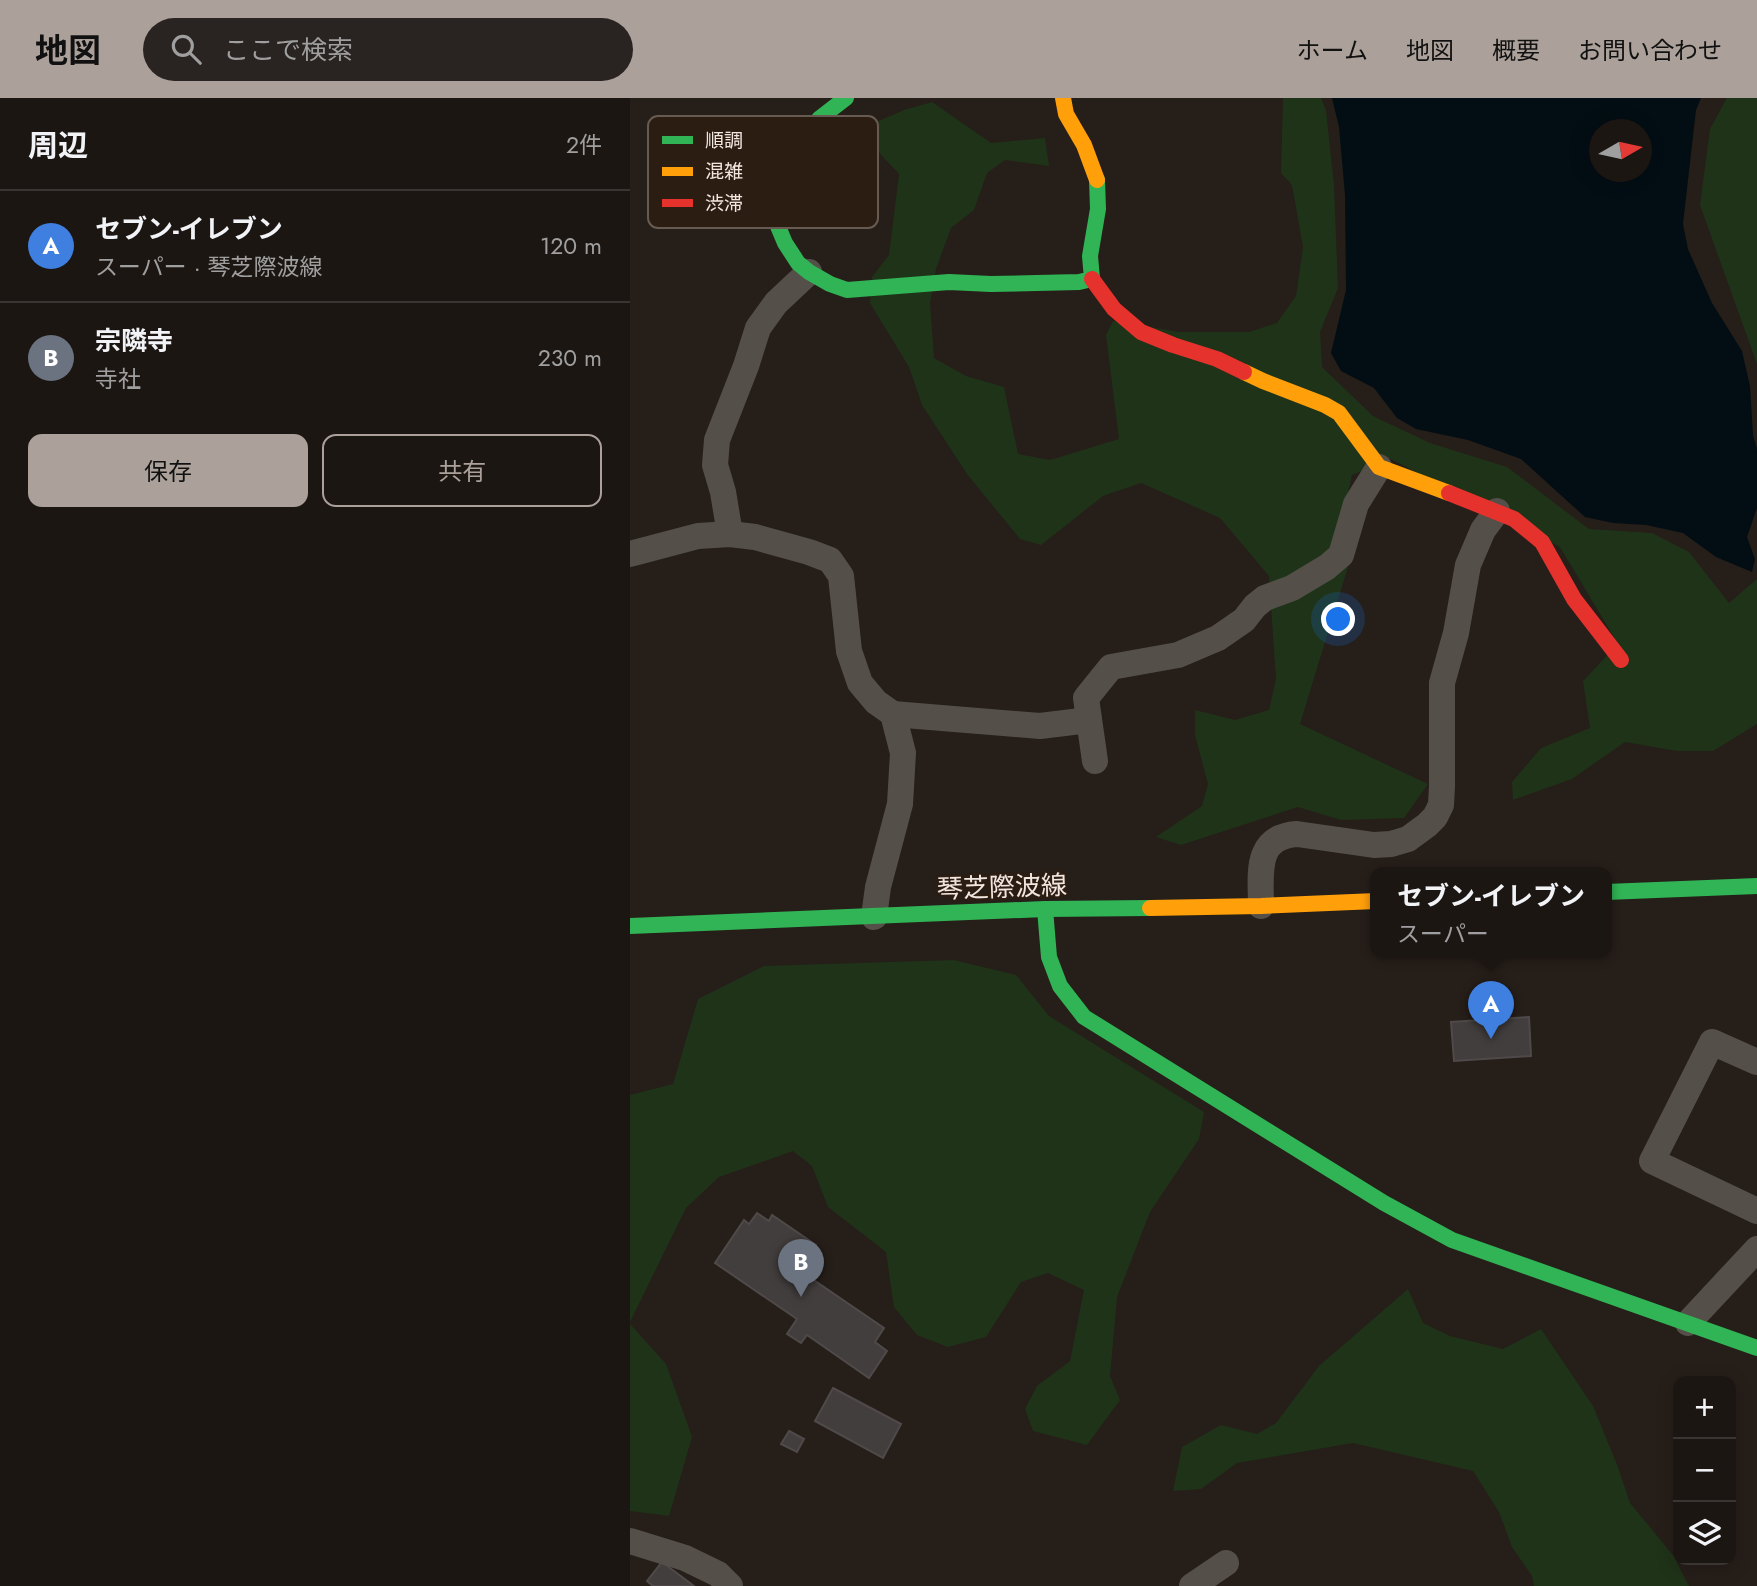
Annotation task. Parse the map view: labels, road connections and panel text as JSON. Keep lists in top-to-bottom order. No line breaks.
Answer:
{"streets":{"street":["琴芝際波線"]},"legend":["順調","混雑","渋滞"],"north":"right","page":{"header":"地図","search":"ここで検索","nav":["ホーム","地図","概要","お問い合わせ"],"heading":["周辺","2件"],"list":[{"mark":"A","name":"セブン-イレブン","note":"スーパー · 琴芝際波線","value":"120 m"},{"mark":"B","name":"宗隣寺","note":"寺社","value":"230 m"}],"buttons":["保存","共有"],"popup":["セブン-イレブン","スーパー"],"pins":["A","B"],"map_buttons":["+","−"]}}
